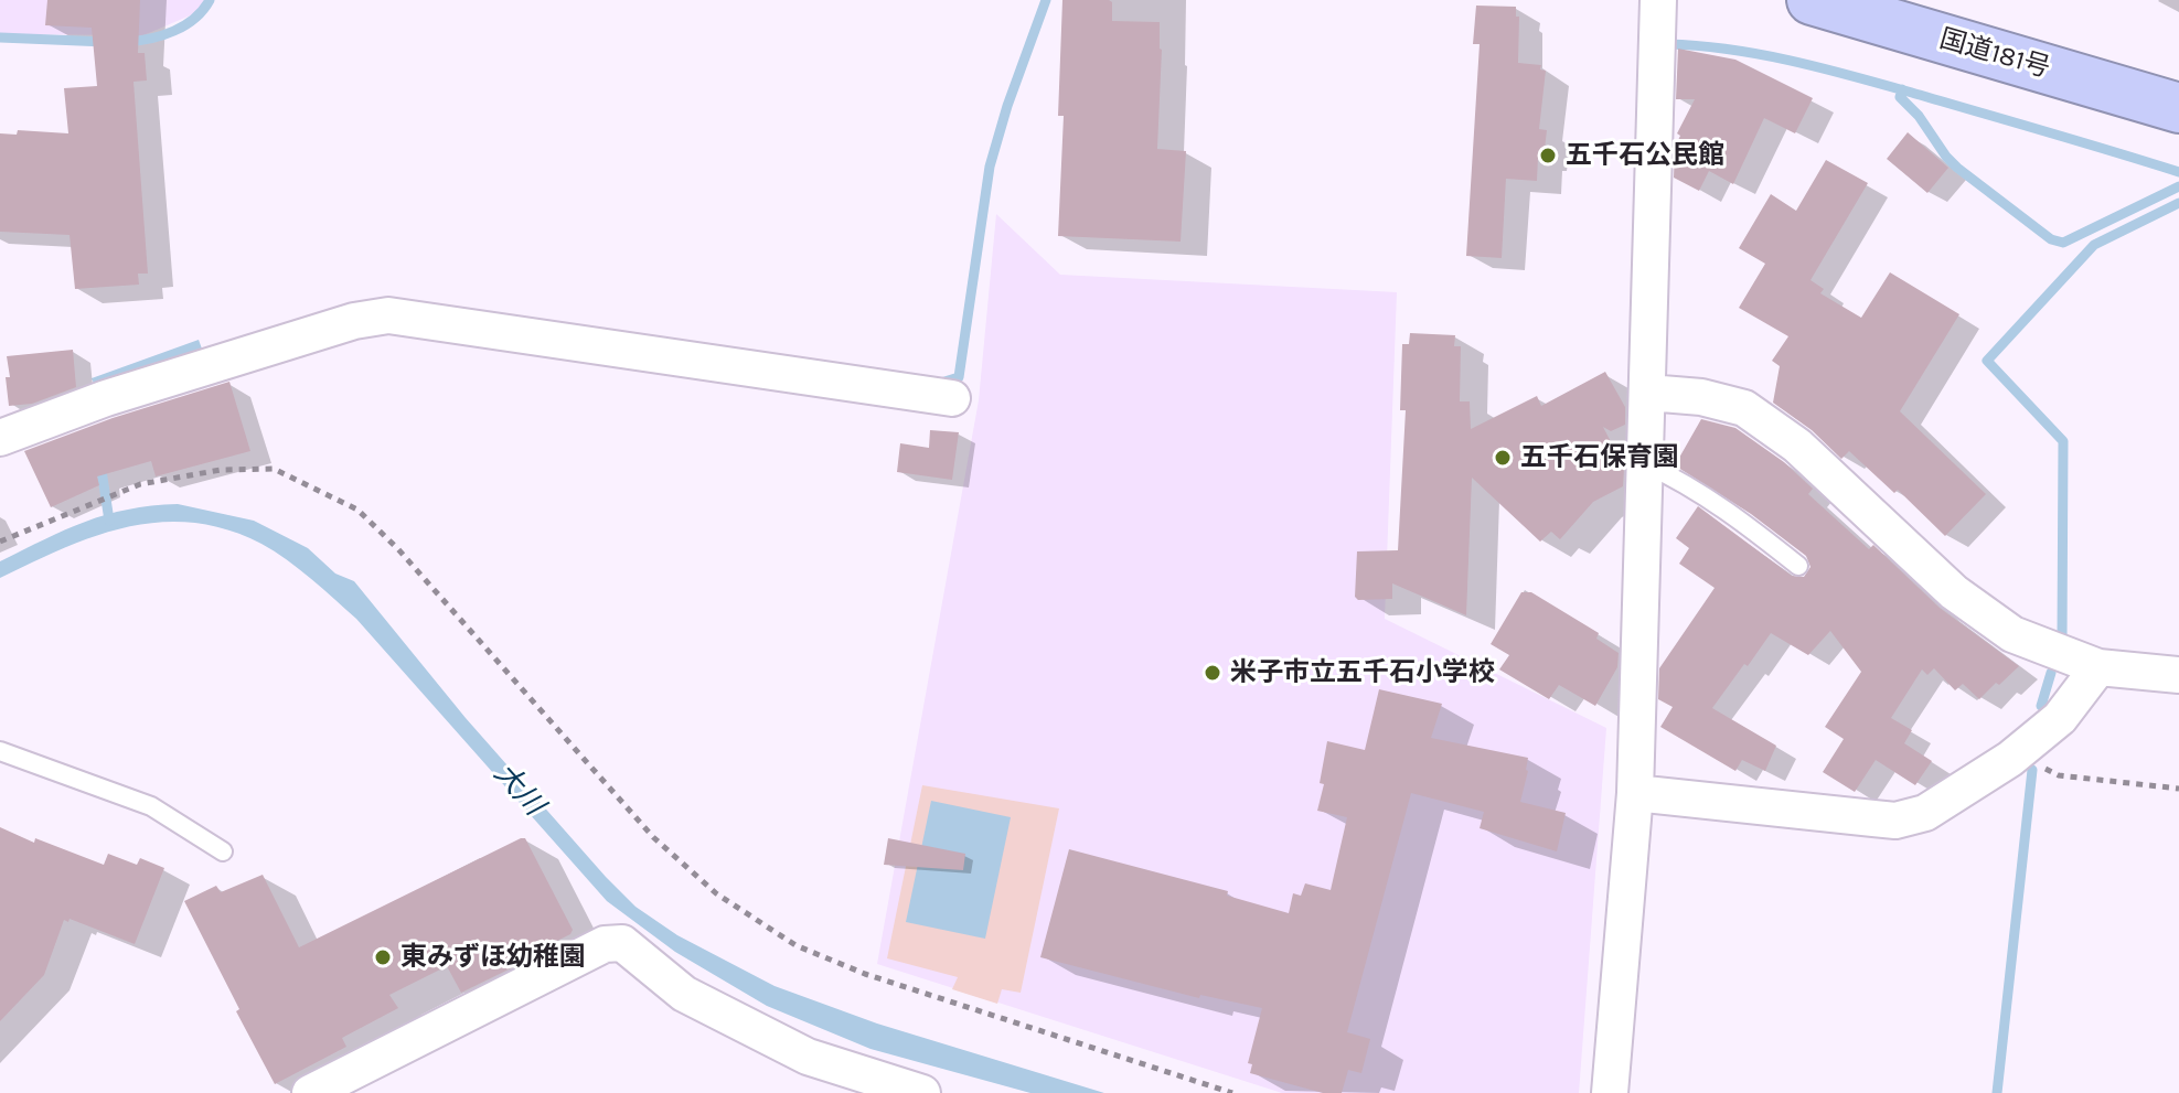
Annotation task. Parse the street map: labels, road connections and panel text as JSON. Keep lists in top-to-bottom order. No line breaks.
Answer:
{"streets":{"highway":["国道181号"]},"water":["大川"],"places":["五千石公民館","五千石保育園","米子市立五千石小学校","東みずほ幼稚園"]}
